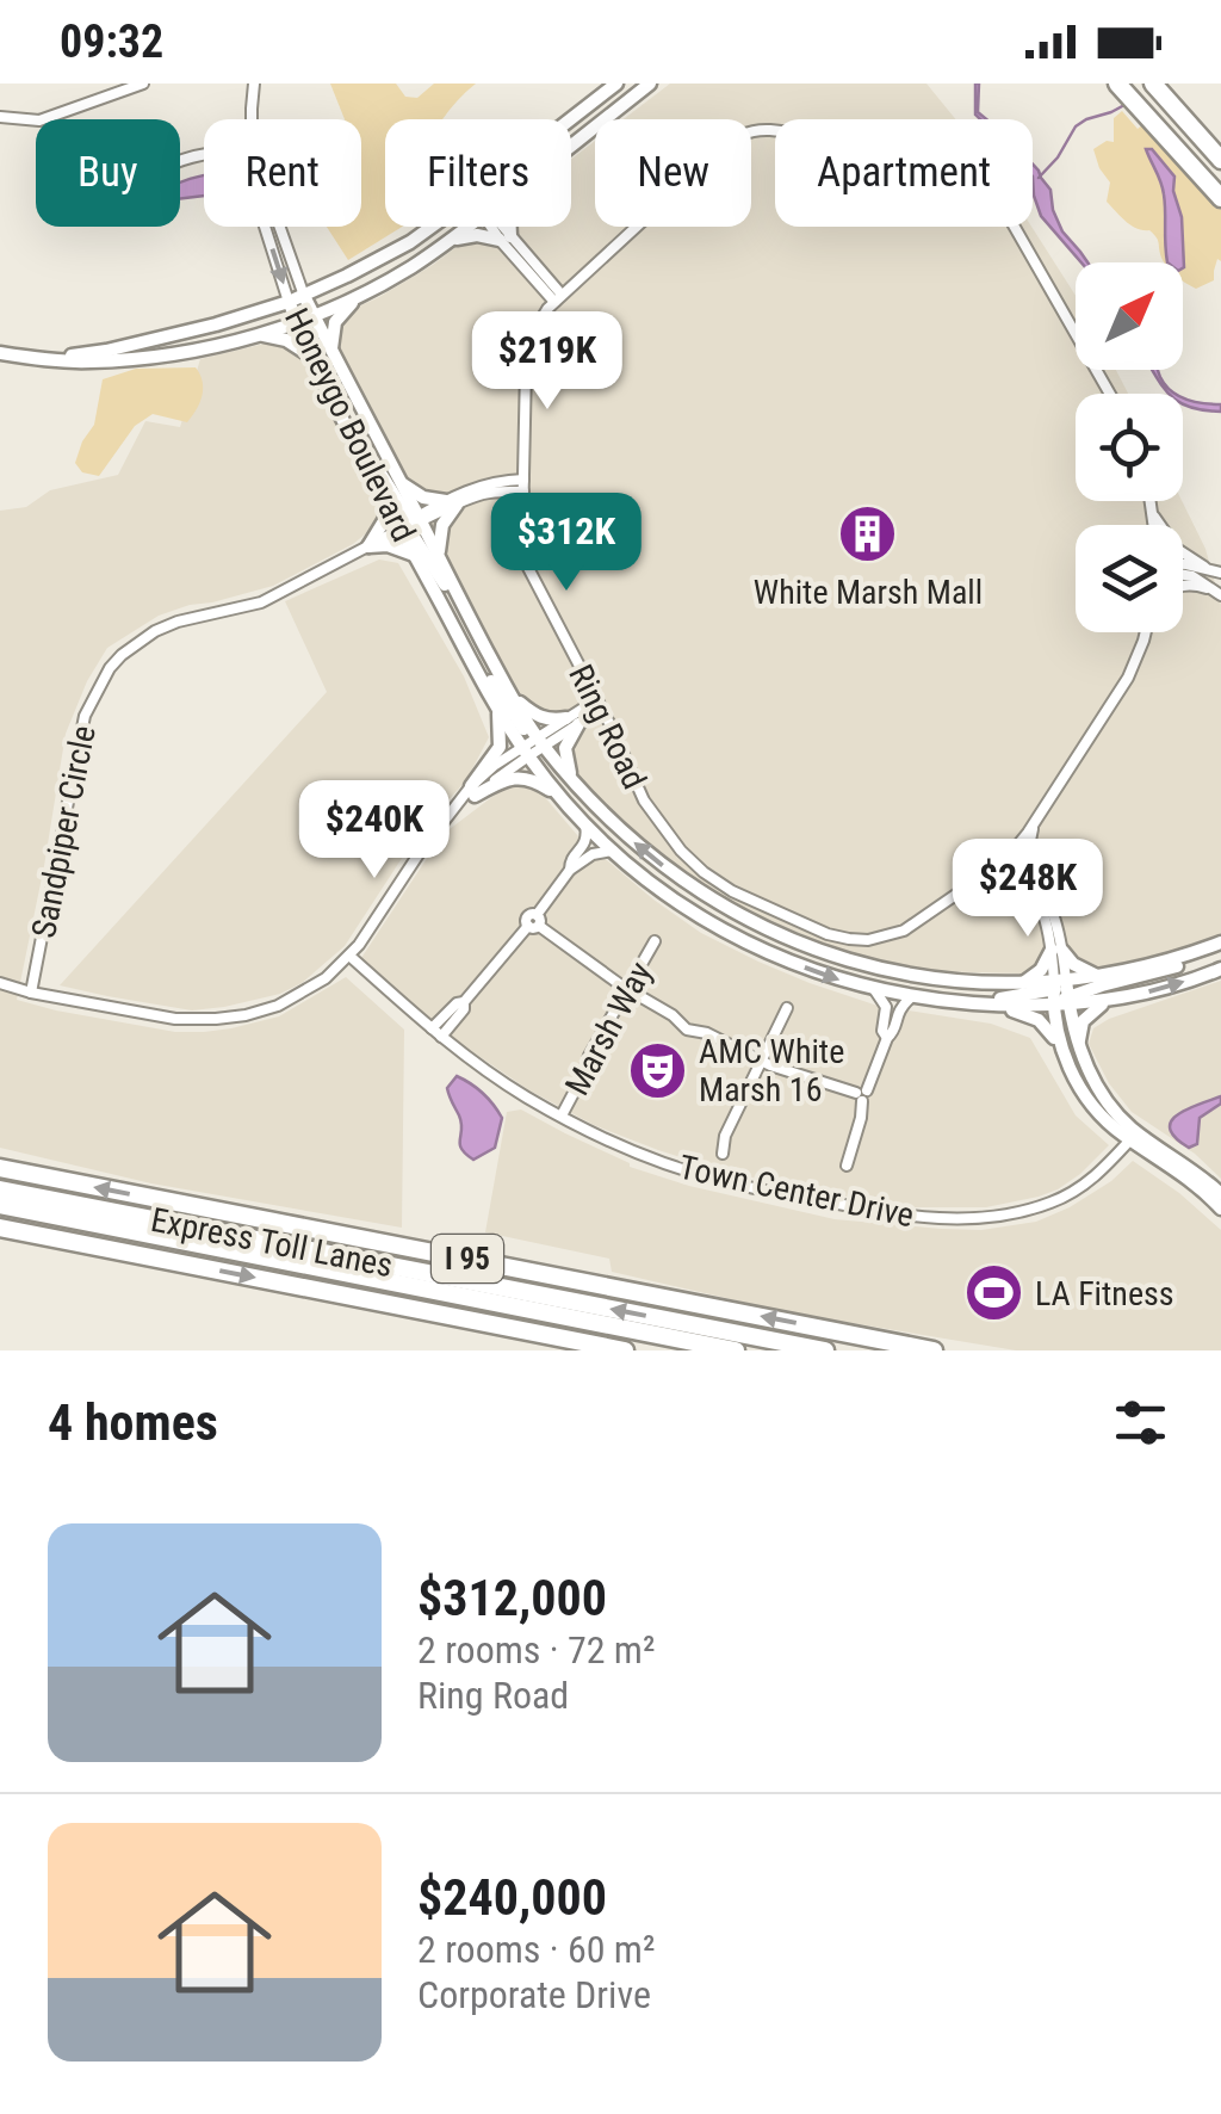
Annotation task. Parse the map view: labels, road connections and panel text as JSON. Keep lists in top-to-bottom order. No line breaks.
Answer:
{"streets":{"highway":["Express Toll Lanes","I 95"],"main road":["Honeygo Boulevard"],"street":["Ring Road","Sandpiper Circle","Marsh Way","Town Center Drive"]},"crossings":[["Honeygo Boulevard","Sandpiper Circle"],["Marsh Way","Town Center Drive"]],"places":{"building":["White Marsh Mall"],"theatre":["AMC White Marsh 16"],"sports":["LA Fitness"]},"north":"top right","page":{"status":"09:32","chip":["Buy","Rent","Filters","New","Apartment"],"price":["$219K","$312K","$240K","$248K"],"heading":"4 homes","list":[{"name":"$312,000","note":"2 rooms · 72 m² · Ring Road"},{"name":"$240,000","note":"2 rooms · 60 m² · Corporate Drive"}]}}
